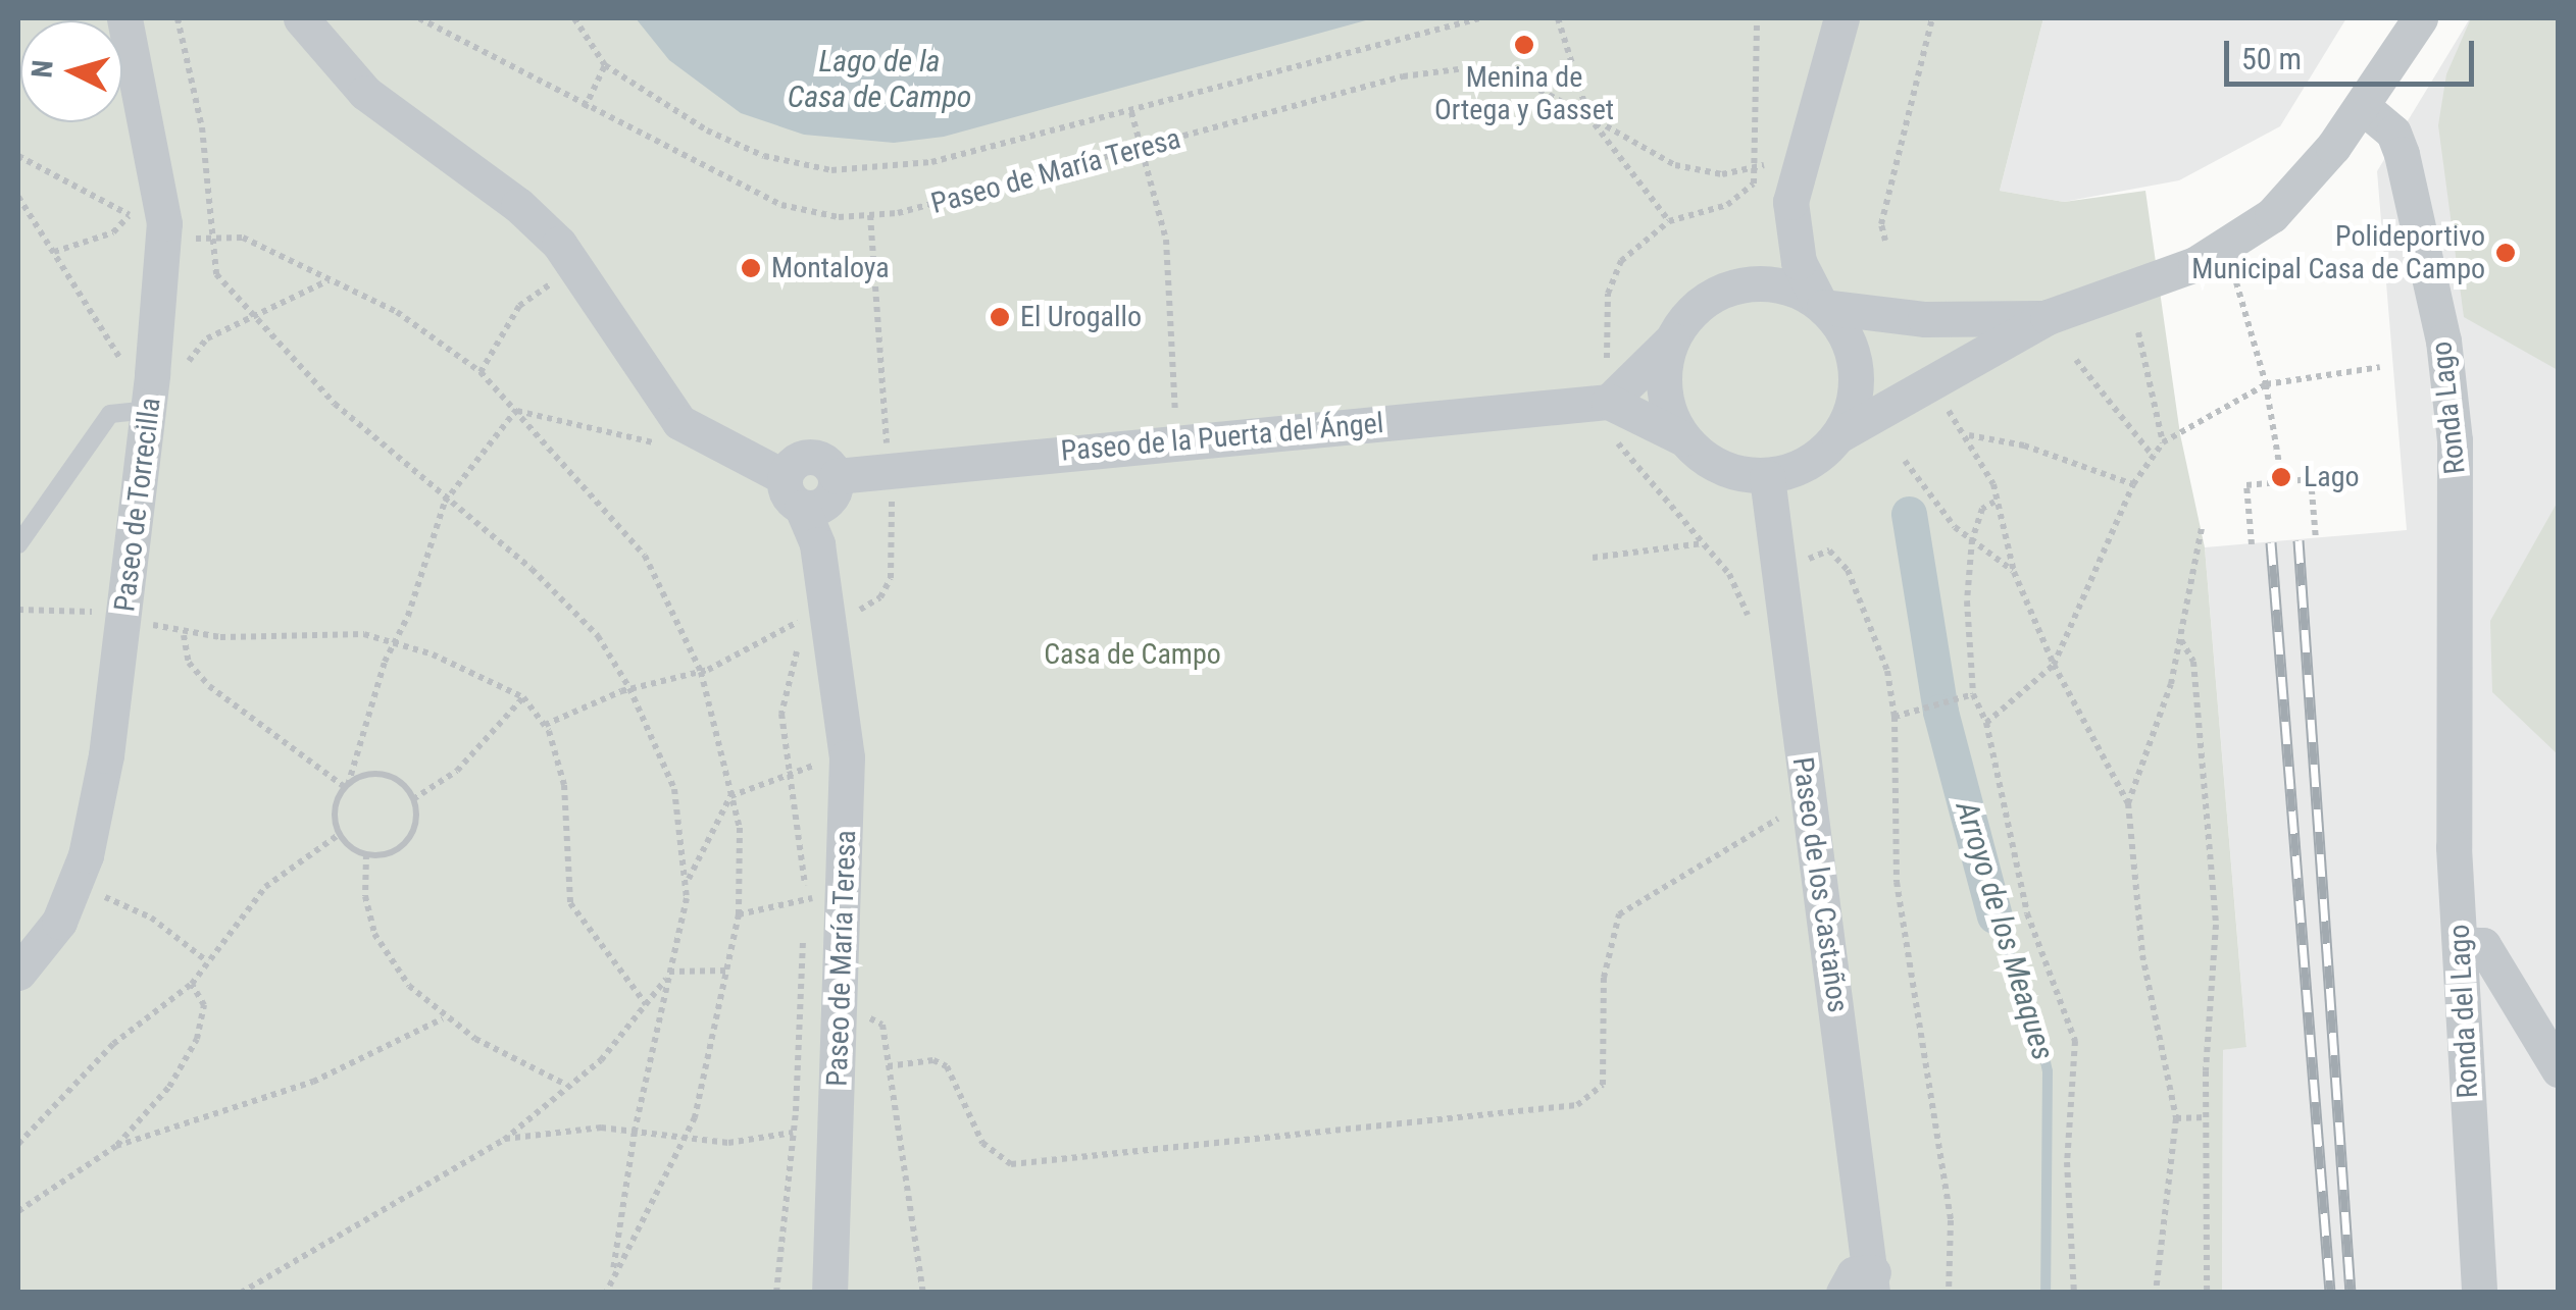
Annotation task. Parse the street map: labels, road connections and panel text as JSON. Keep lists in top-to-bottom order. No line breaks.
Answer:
{"streets":{"street":["Paseo de María Teresa","Ronda Lago","Paseo de la Puerta del Ángel","Paseo de Torrecilla","Paseo de los Castaños","Ronda del Lago"]},"crossings":[["Paseo de María Teresa","Paseo de la Puerta del Ángel"],["Ronda Lago","Ronda del Lago"]],"water":["Lago de la Casa de Campo","Arroyo de los Meaques"],"parks":["Casa de Campo"],"places":["Menina de Ortega y Gasset","Polideportivo Municipal Casa de Campo","Montaloya","El Urogallo","Lago"],"scale_bar":"50 m","north":"left"}
